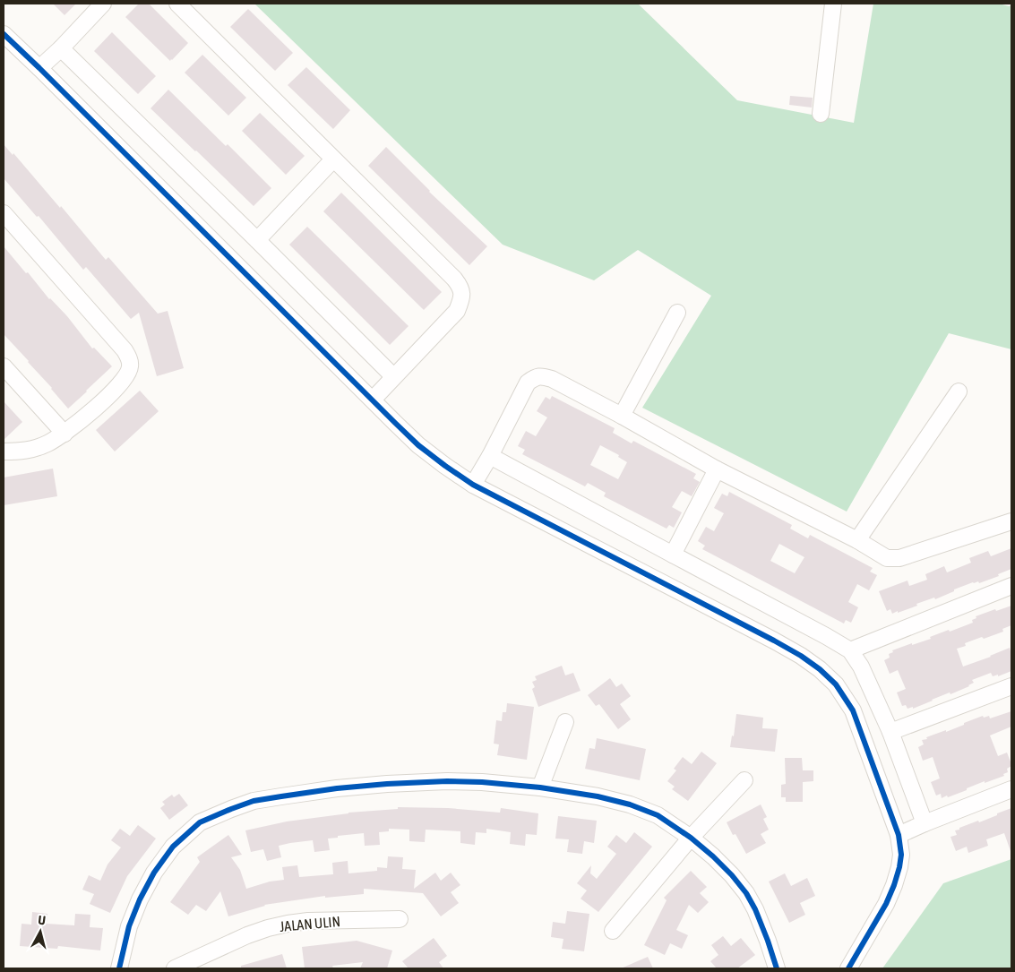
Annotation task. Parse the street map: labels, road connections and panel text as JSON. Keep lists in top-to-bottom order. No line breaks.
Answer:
{"streets":{"street":["JALAN ULIN"]},"north":"top"}
